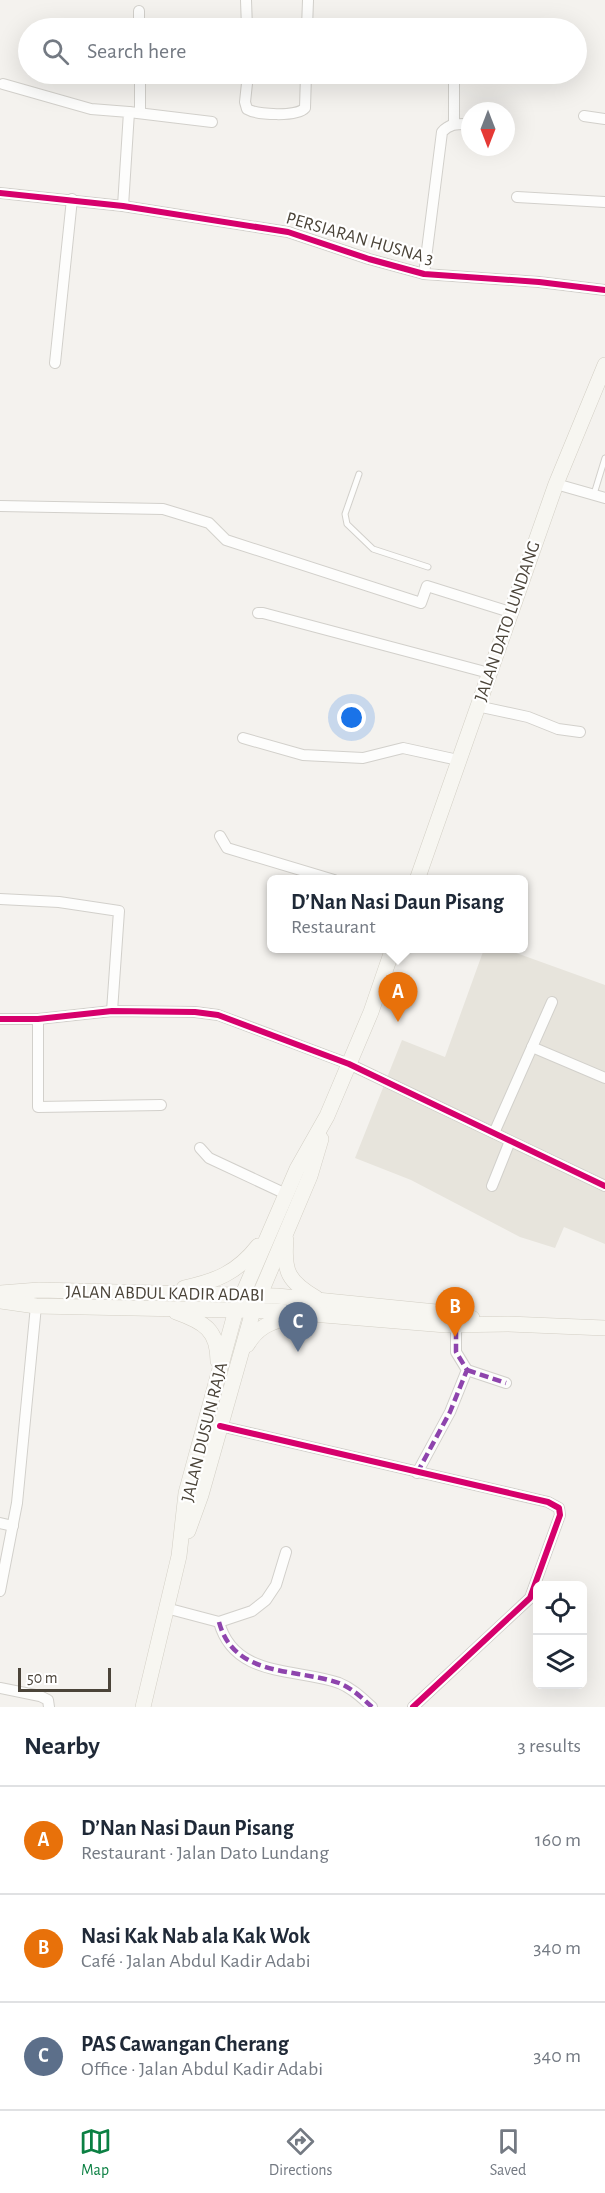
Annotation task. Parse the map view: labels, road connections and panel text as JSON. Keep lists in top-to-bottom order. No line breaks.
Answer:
{"streets":{"main road":["JALAN DATO LUNDANG","JALAN ABDUL KADIR ADABI","JALAN DUSUN RAJA"],"street":["PERSIARAN HUSNA 3"]},"crossings":[["JALAN ABDUL KADIR ADABI","JALAN DUSUN RAJA"]],"scale_bar":"50 m","north":"bottom","page":{"search":"Search here","popup":["D’Nan Nasi Daun Pisang","Restaurant"],"pins":["A","B","C"],"scale":"50 m","heading":["Nearby","3 results"],"list":[{"mark":"A","name":"D’Nan Nasi Daun Pisang","note":"Restaurant · Jalan Dato Lundang","value":"160 m"},{"mark":"B","name":"Nasi Kak Nab ala Kak Wok","note":"Café · Jalan Abdul Kadir Adabi","value":"340 m"},{"mark":"C","name":"PAS Cawangan Cherang","note":"Office · Jalan Abdul Kadir Adabi","value":"340 m"}],"nav":["Map","Directions","Saved"]}}
